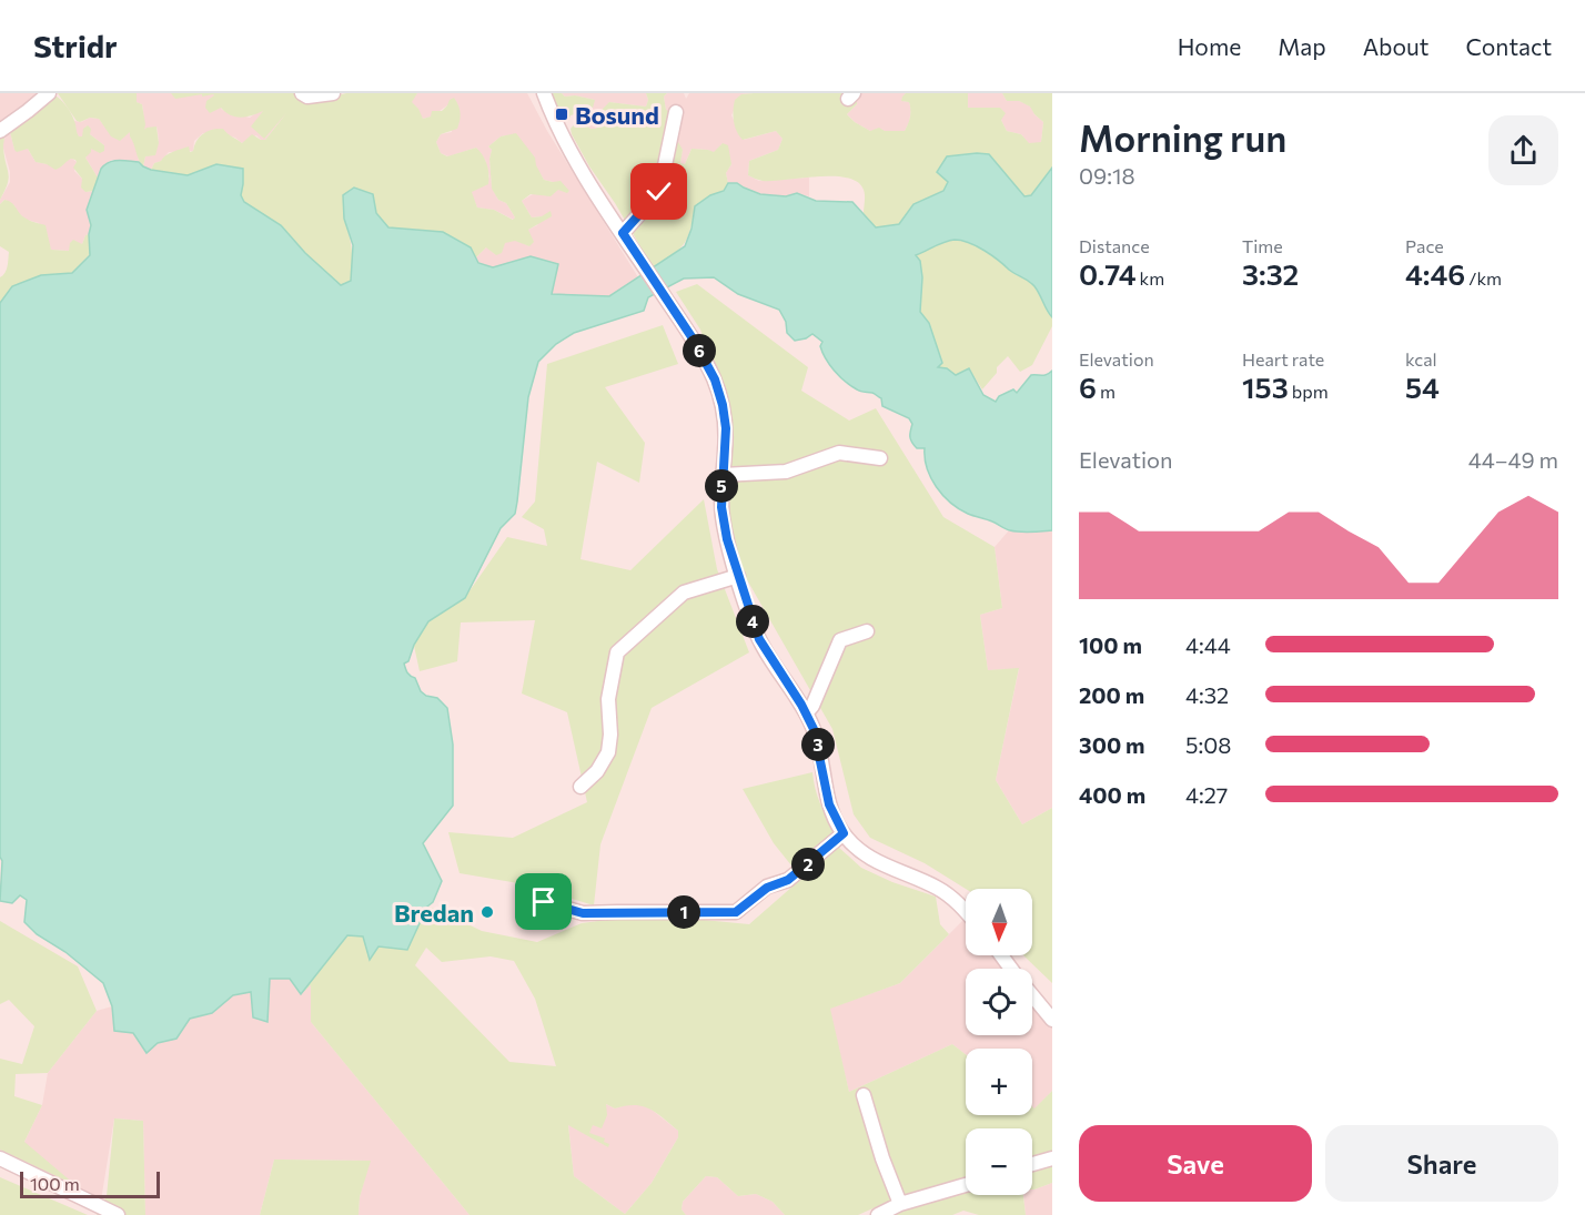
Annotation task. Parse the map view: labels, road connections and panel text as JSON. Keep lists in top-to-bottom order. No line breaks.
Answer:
{"places":{"transit":["Bosund"],"other":["Bredan"]},"scale_bar":"100 m","north":"bottom","page":{"header":"Stridr","nav":["Home","Map","About","Contact"],"heading":["Morning run","09:18"],"stats":[["Distance","0.74 km"],["Time","3:32"],["Pace","4:46 /km"],["Elevation","6 m"],["Heart rate","153 bpm"],["kcal","54"]],"pins":["6","5","4","3","2","1"],"chart":["Elevation","44–49 m"],"list":[{"name":"100 m","note":"4:44"},{"name":"200 m","note":"4:32"},{"name":"300 m","note":"5:08"},{"name":"400 m","note":"4:27"}],"map_buttons":["+","−"],"buttons":["Save","Share"],"scale":"100 m"}}
